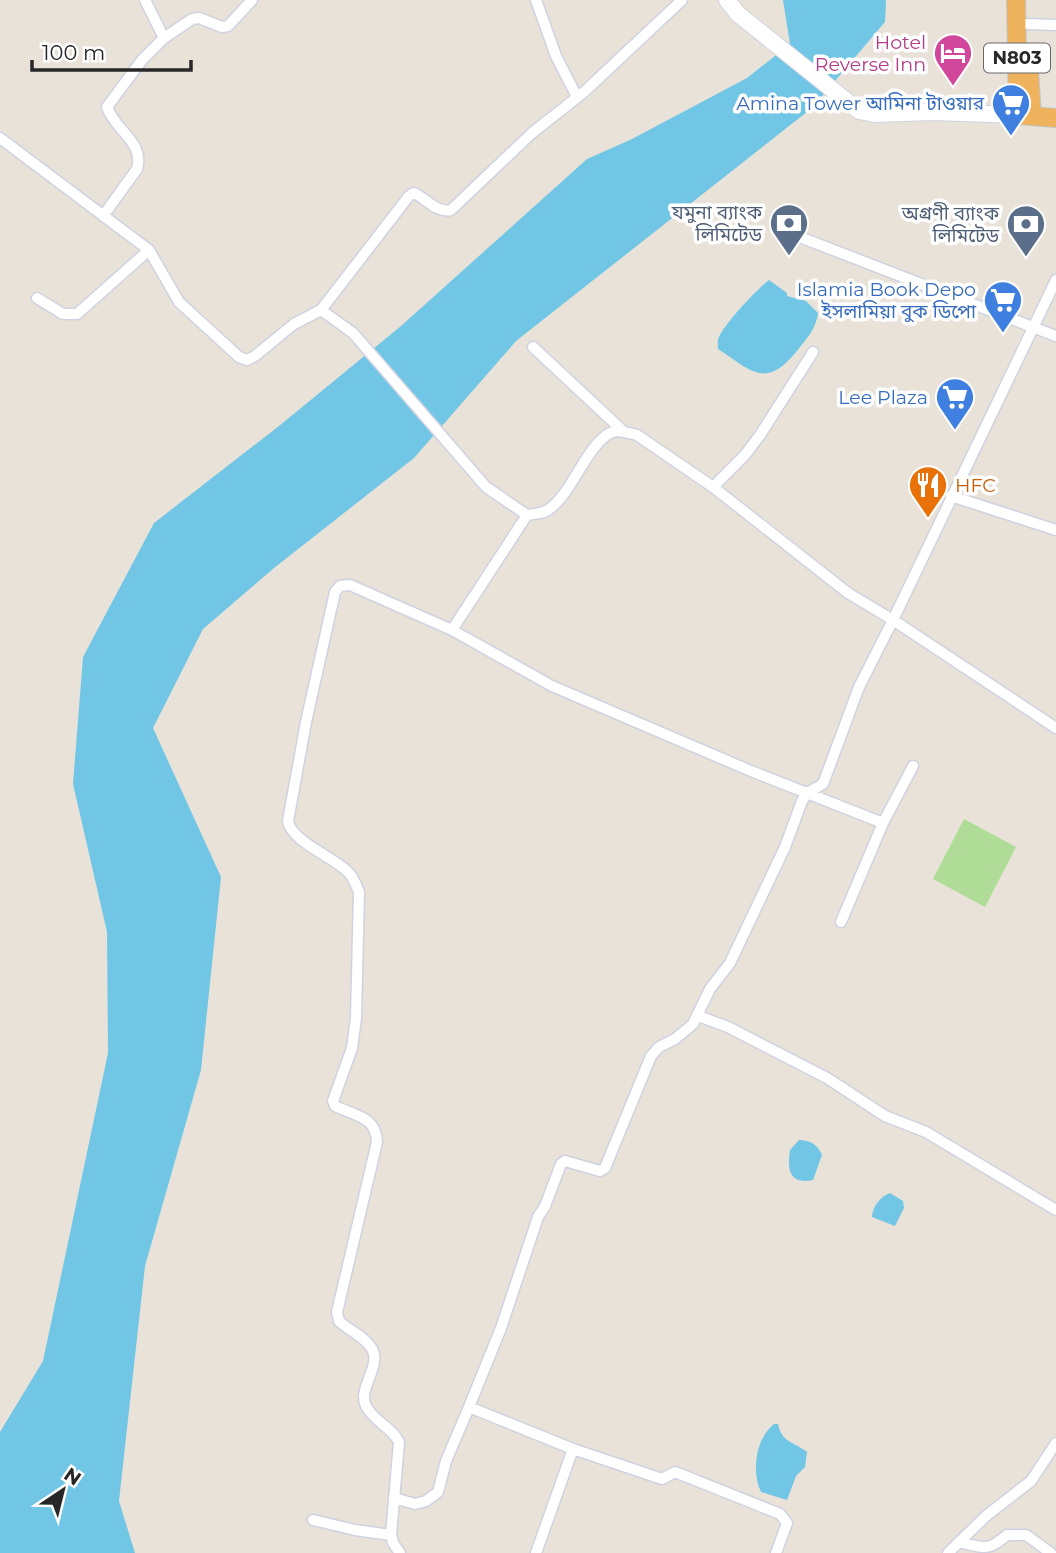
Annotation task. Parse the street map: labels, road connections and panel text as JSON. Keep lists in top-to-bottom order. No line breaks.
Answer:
{"streets":{"highway":["N803"]},"places":{"hotel":["Hotel Reverse Inn"],"supermarket":["Amina Tower আমিনা টাওয়ার","Islamia Book Depo ইসলামিয়া বুক ডিপো","Lee Plaza"],"bank":["যমুনা ব্যাংক লিমিটেড","অগ্রণী ব্যাংক লিমিটেড"],"restaurant":["HFC"]},"scale_bar":"100 m","north":"top right"}
